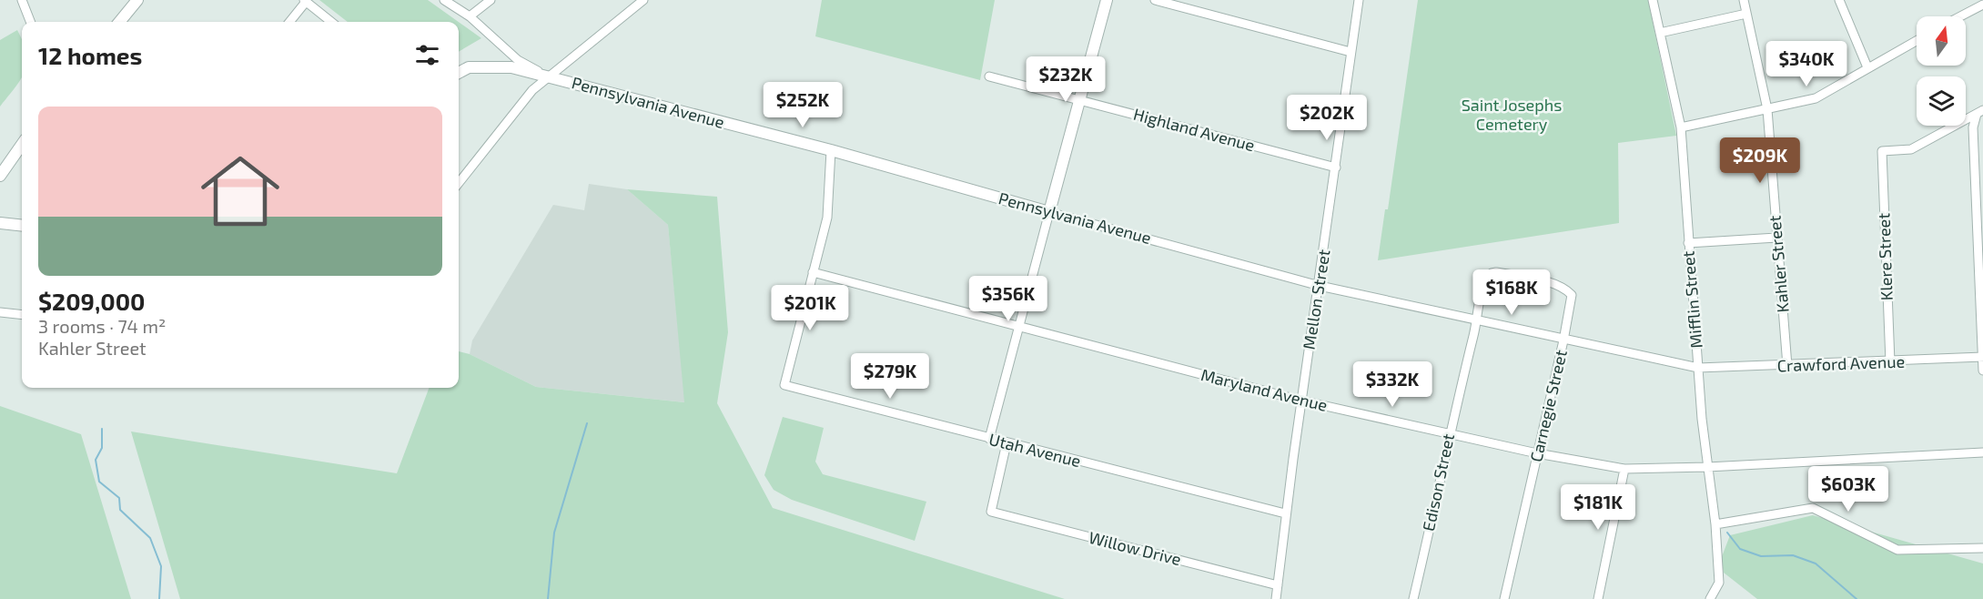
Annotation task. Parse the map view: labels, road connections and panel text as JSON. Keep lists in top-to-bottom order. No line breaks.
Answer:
{"streets":{"street":["Pennsylvania Avenue","Highland Avenue","Klere Street","Kahler Street","Mellon Street","Mifflin Street","Crawford Avenue","Maryland Avenue","Carnegie Street","Utah Avenue","Edison Street","Willow Drive"]},"crossings":[["Pennsylvania Avenue","Mellon Street"],["Pennsylvania Avenue","Mifflin Street"],["Pennsylvania Avenue","Crawford Avenue"],["Pennsylvania Avenue","Carnegie Street"],["Pennsylvania Avenue","Edison Street"],["Highland Avenue","Mellon Street"],["Klere Street","Crawford Avenue"],["Kahler Street","Crawford Avenue"],["Mellon Street","Maryland Avenue"],["Mellon Street","Utah Avenue"],["Mellon Street","Willow Drive"],["Mifflin Street","Crawford Avenue"],["Mifflin Street","Maryland Avenue"],["Maryland Avenue","Carnegie Street"],["Maryland Avenue","Utah Avenue"],["Maryland Avenue","Edison Street"],["Carnegie Street","Edison Street"],["Utah Avenue","Willow Drive"]],"parks":["Saint Josephs Cemetery"],"north":"top","page":{"heading":"12 homes","price":["$340K","$232K","$252K","$202K","$209K","$168K","$356K","$201K","$279K","$332K","$603K","$181K"],"list":[{"name":"$209,000","note":"3 rooms · 74 m² · Kahler Street"}]}}
